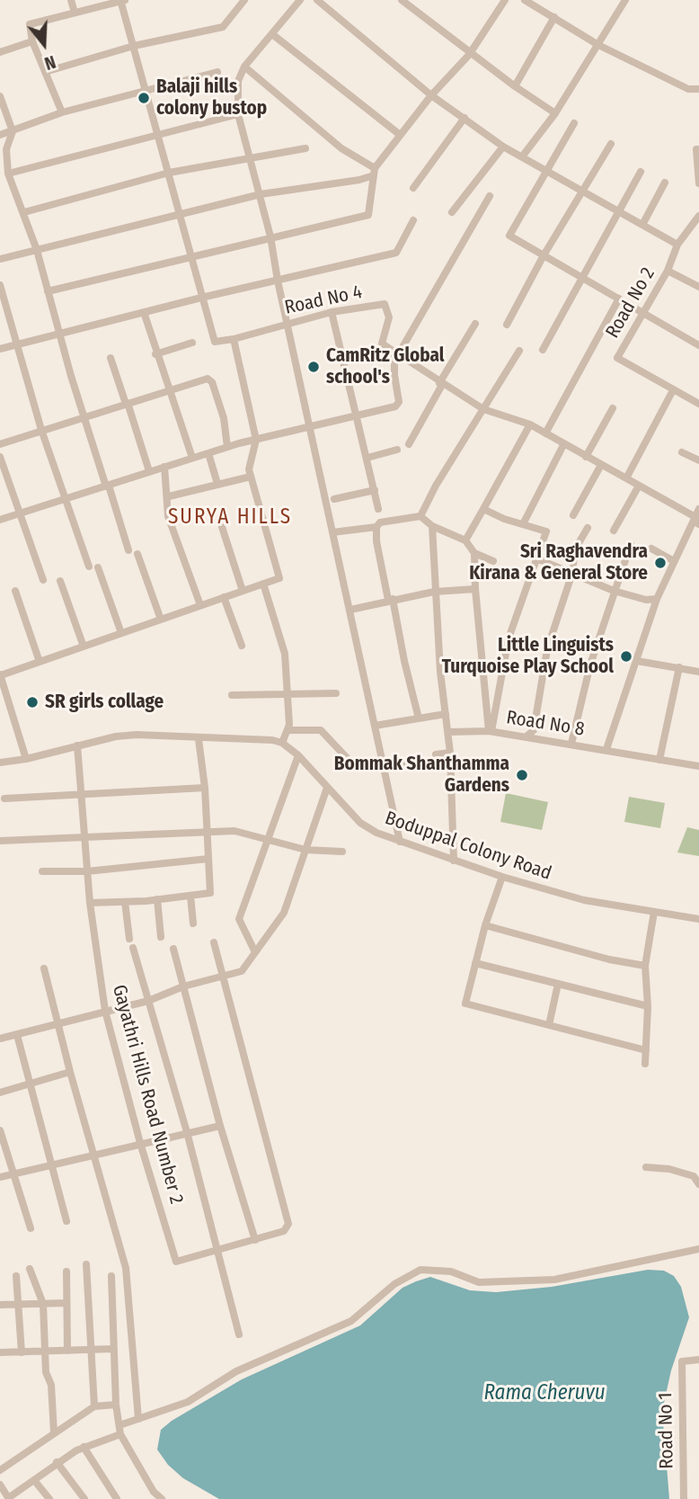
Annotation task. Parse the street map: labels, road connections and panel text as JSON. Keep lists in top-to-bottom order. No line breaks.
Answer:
{"streets":{"street":["Road No 4","Road No 2","Road No 8","Boduppal Colony Road","Gayathri Hills Road Number 2","Road No 1"]},"districts":["SURYA HILLS"],"water":["Rama Cheruvu"],"places":["Balaji hills colony bustop","CamRitz Global school's","Sri Raghavendra Kirana & General Store","Little Linguists Turquoise Play School","SR girls collage","Bommak Shanthamma Gardens"],"north":"bottom"}
